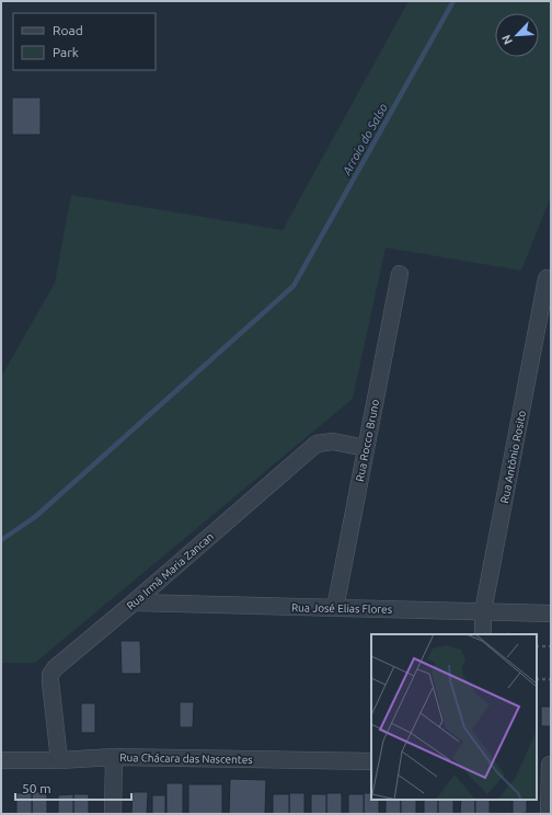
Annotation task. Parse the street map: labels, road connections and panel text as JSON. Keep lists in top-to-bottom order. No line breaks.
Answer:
{"streets":{"street":["Rua Rocco Bruno","Rua Antônio Rosito","Rua Irmã Maria Zancan","Rua José Elias Flores","Rua Chácara das Nascentes"]},"crossings":[["Rua Rocco Bruno","Rua Irmã Maria Zancan"],["Rua Rocco Bruno","Rua José Elias Flores"],["Rua Antônio Rosito","Rua José Elias Flores"],["Rua Irmã Maria Zancan","Rua José Elias Flores"],["Rua Irmã Maria Zancan","Rua Chácara das Nascentes"]],"water":["Arroio do Salso"],"legend":["Road","Park"],"scale_bar":"50 m","north":"bottom left"}
